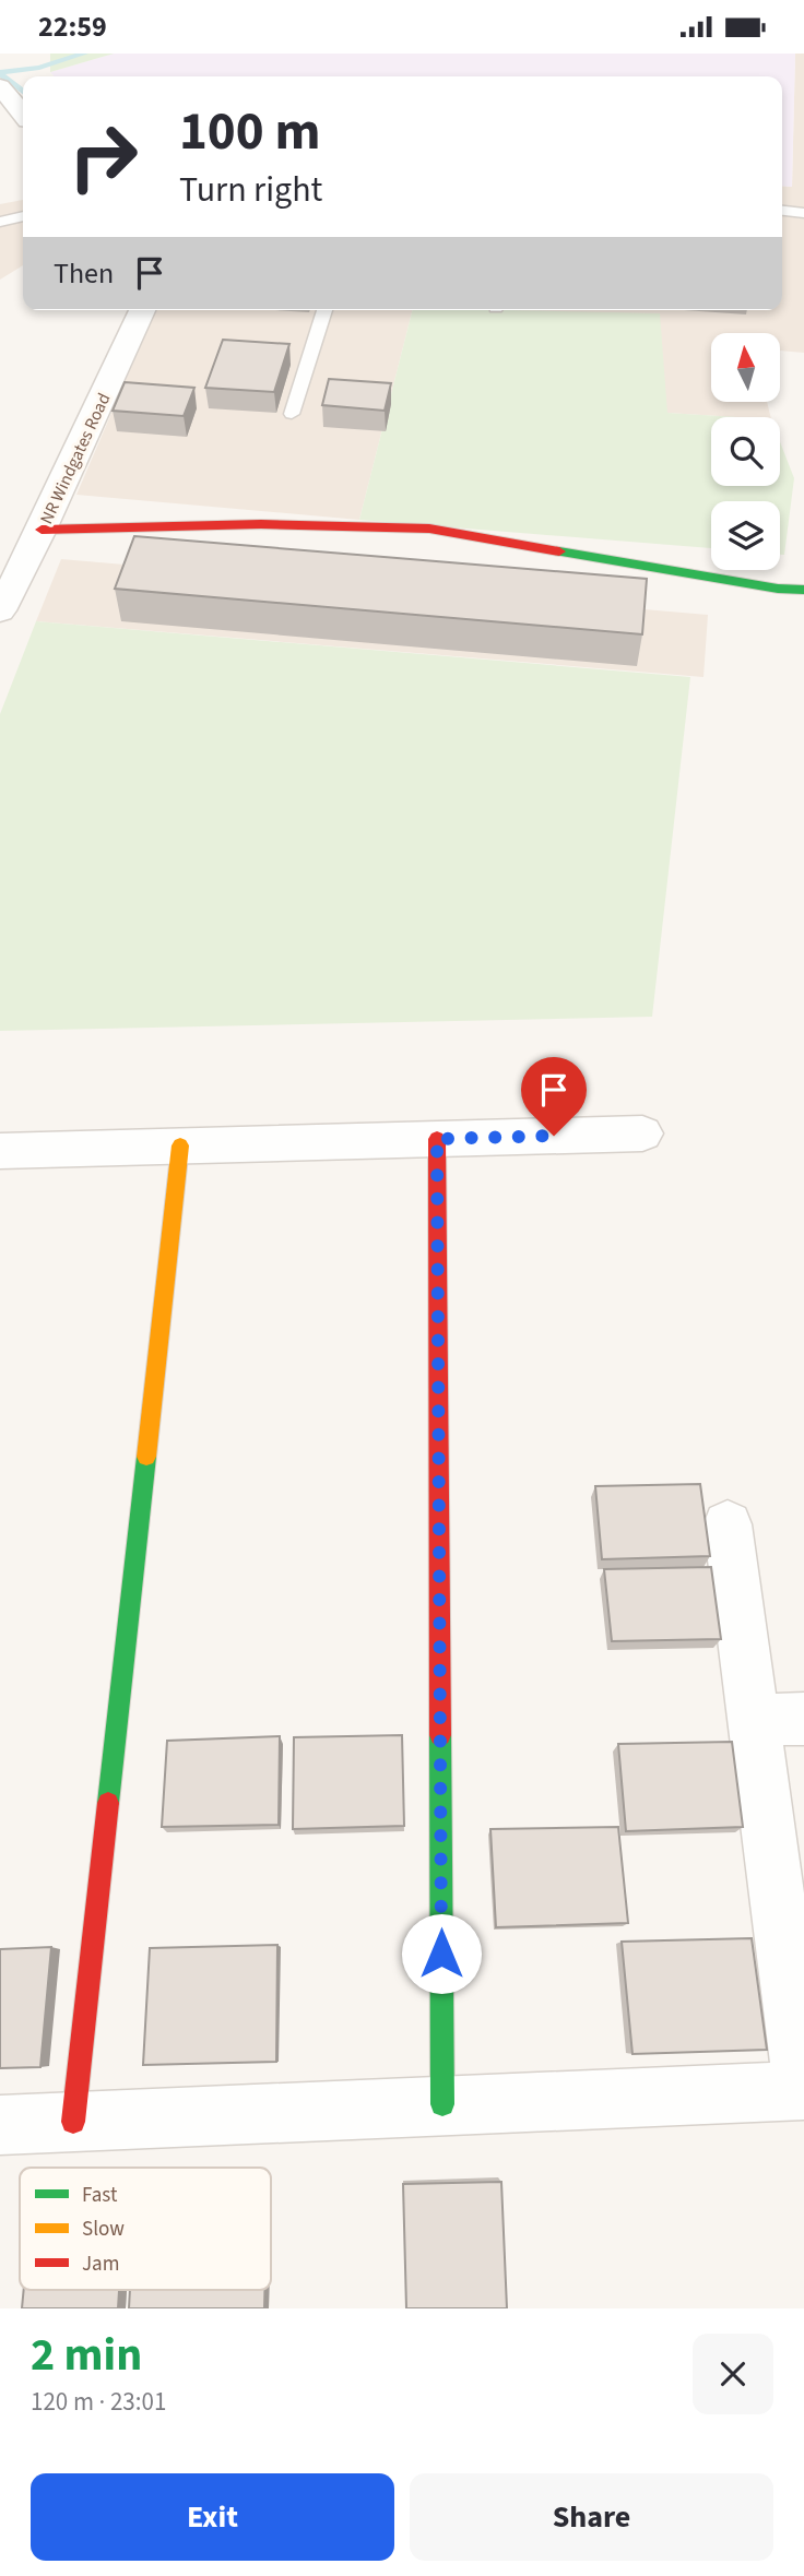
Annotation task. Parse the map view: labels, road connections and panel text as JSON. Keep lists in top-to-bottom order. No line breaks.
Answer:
{"streets":{"street":["NR Windgates Road"]},"legend":["Fast","Slow","Jam"],"north":"top","page":{"status":"22:59","turn":["100 m","Turn right"],"then":"Then","heading":["2 min","120 m · 23:01"],"buttons":["Exit","Share"]}}
